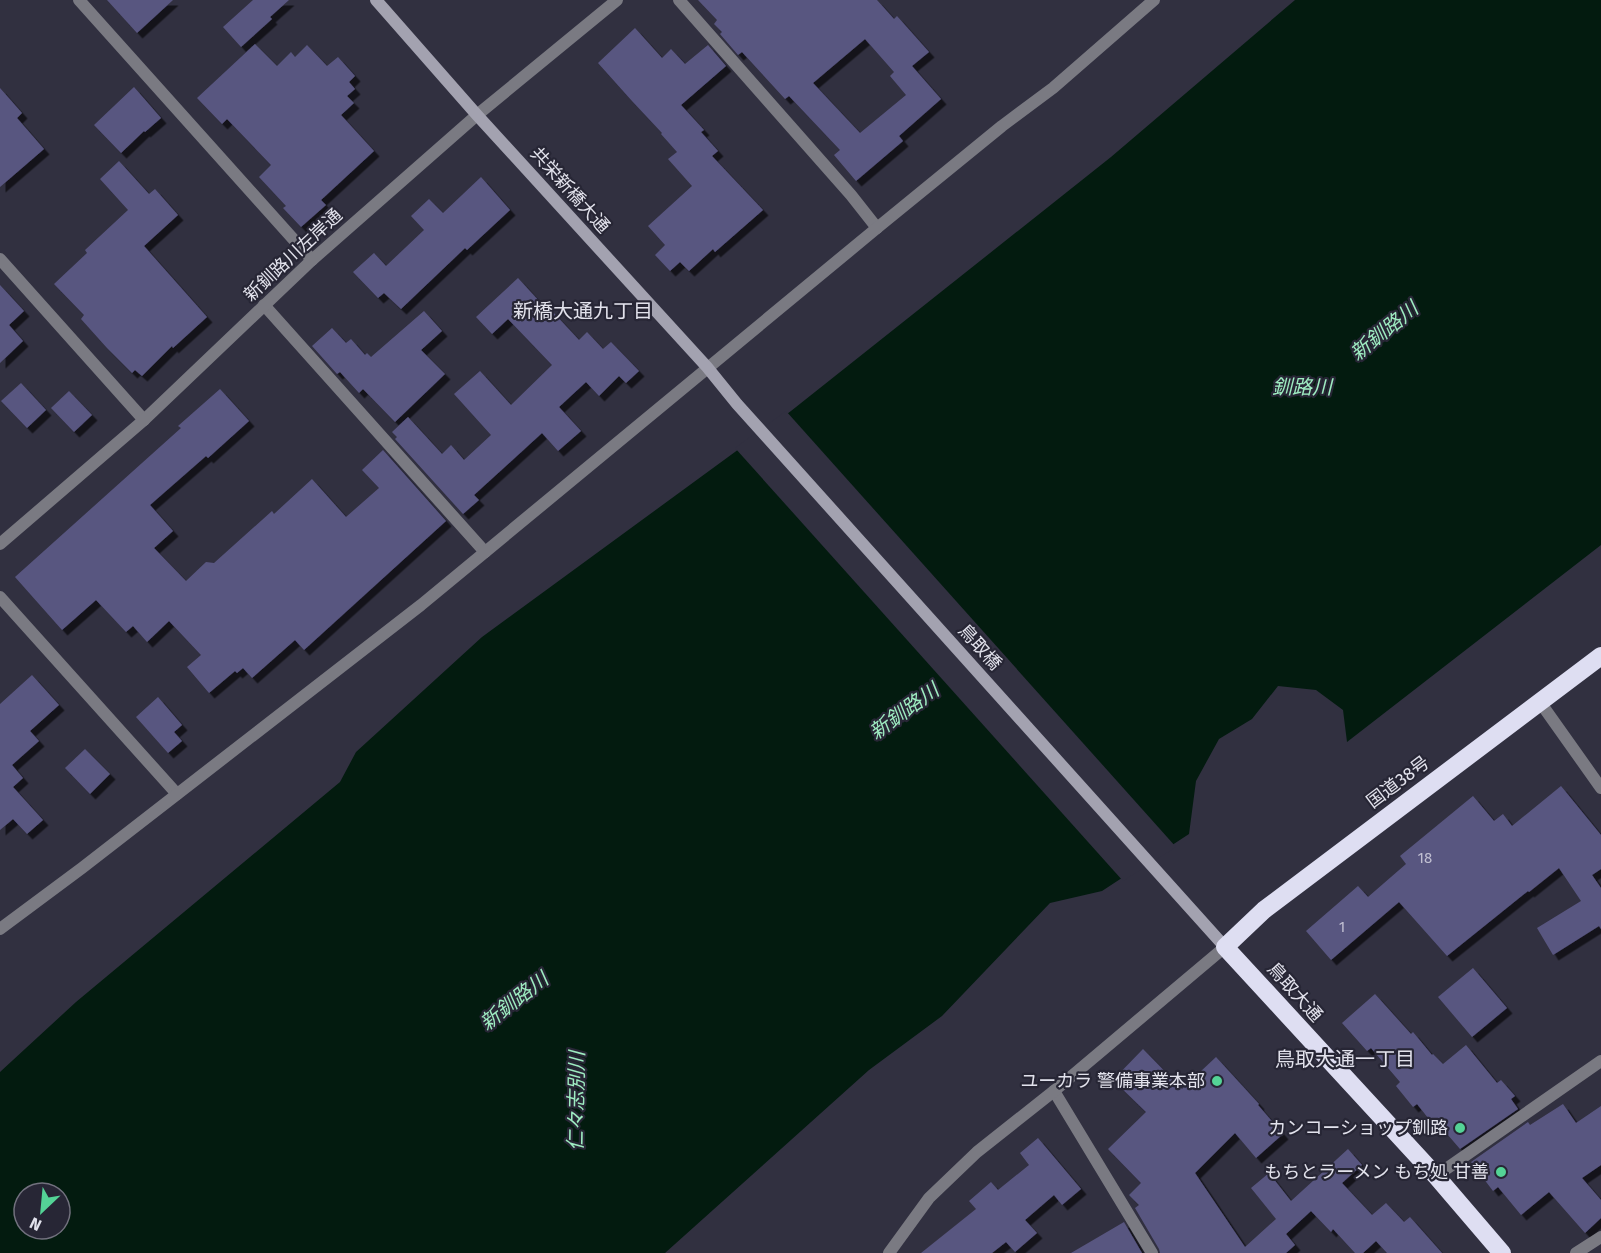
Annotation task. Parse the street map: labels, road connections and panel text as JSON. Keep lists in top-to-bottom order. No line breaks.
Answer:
{"streets":{"highway":["国道38号","鳥取大通"],"street":["共栄新橋大通","新釧路川左岸通","鳥取橋"]},"crossings":[["共栄新橋大通","新釧路川左岸通"],["共栄新橋大通","鳥取橋"],["鳥取橋","国道38号"],["鳥取橋","鳥取大通"],["国道38号","鳥取大通"]],"districts":["新橋大通九丁目","鳥取大通一丁目"],"water":["新釧路川","釧路川","仁々志別川"],"places":["ユーカラ 警備事業本部","カンコーショップ釧路","もちとラーメン もち処 甘善"],"house_numbers":["18","1"],"north":"bottom left"}
